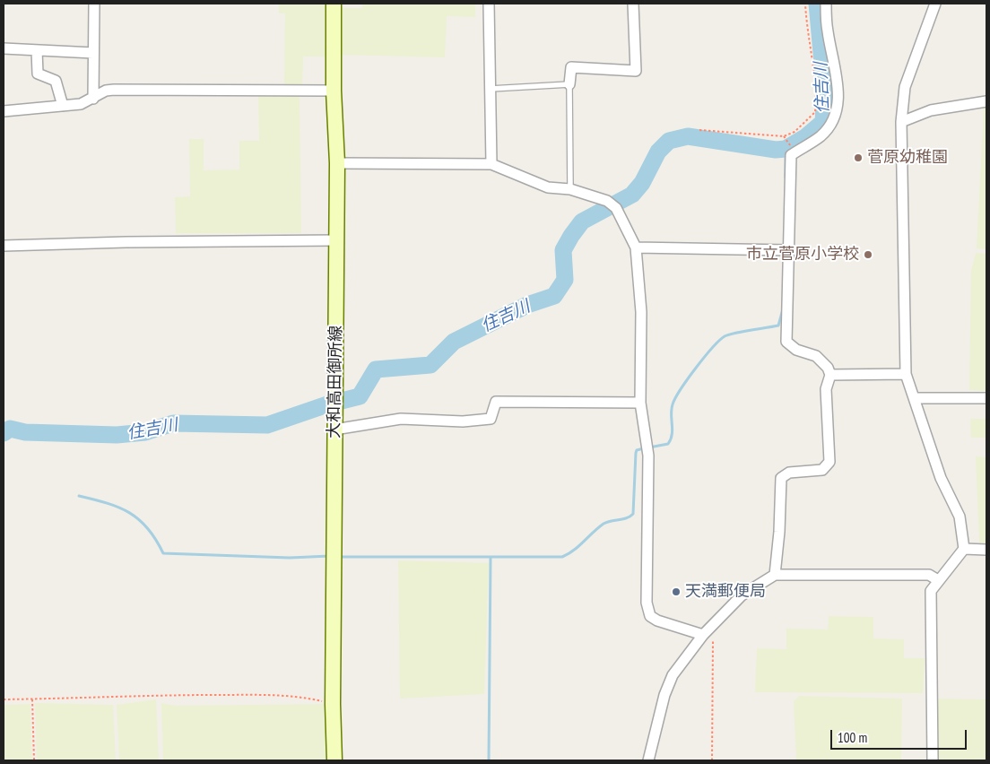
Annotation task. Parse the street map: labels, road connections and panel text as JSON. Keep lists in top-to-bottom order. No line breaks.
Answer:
{"streets":{"main road":["大和高田御所線"]},"water":["住吉川"],"places":["菅原幼稚園","市立菅原小学校","天満郵便局"],"scale_bar":"100 m"}
